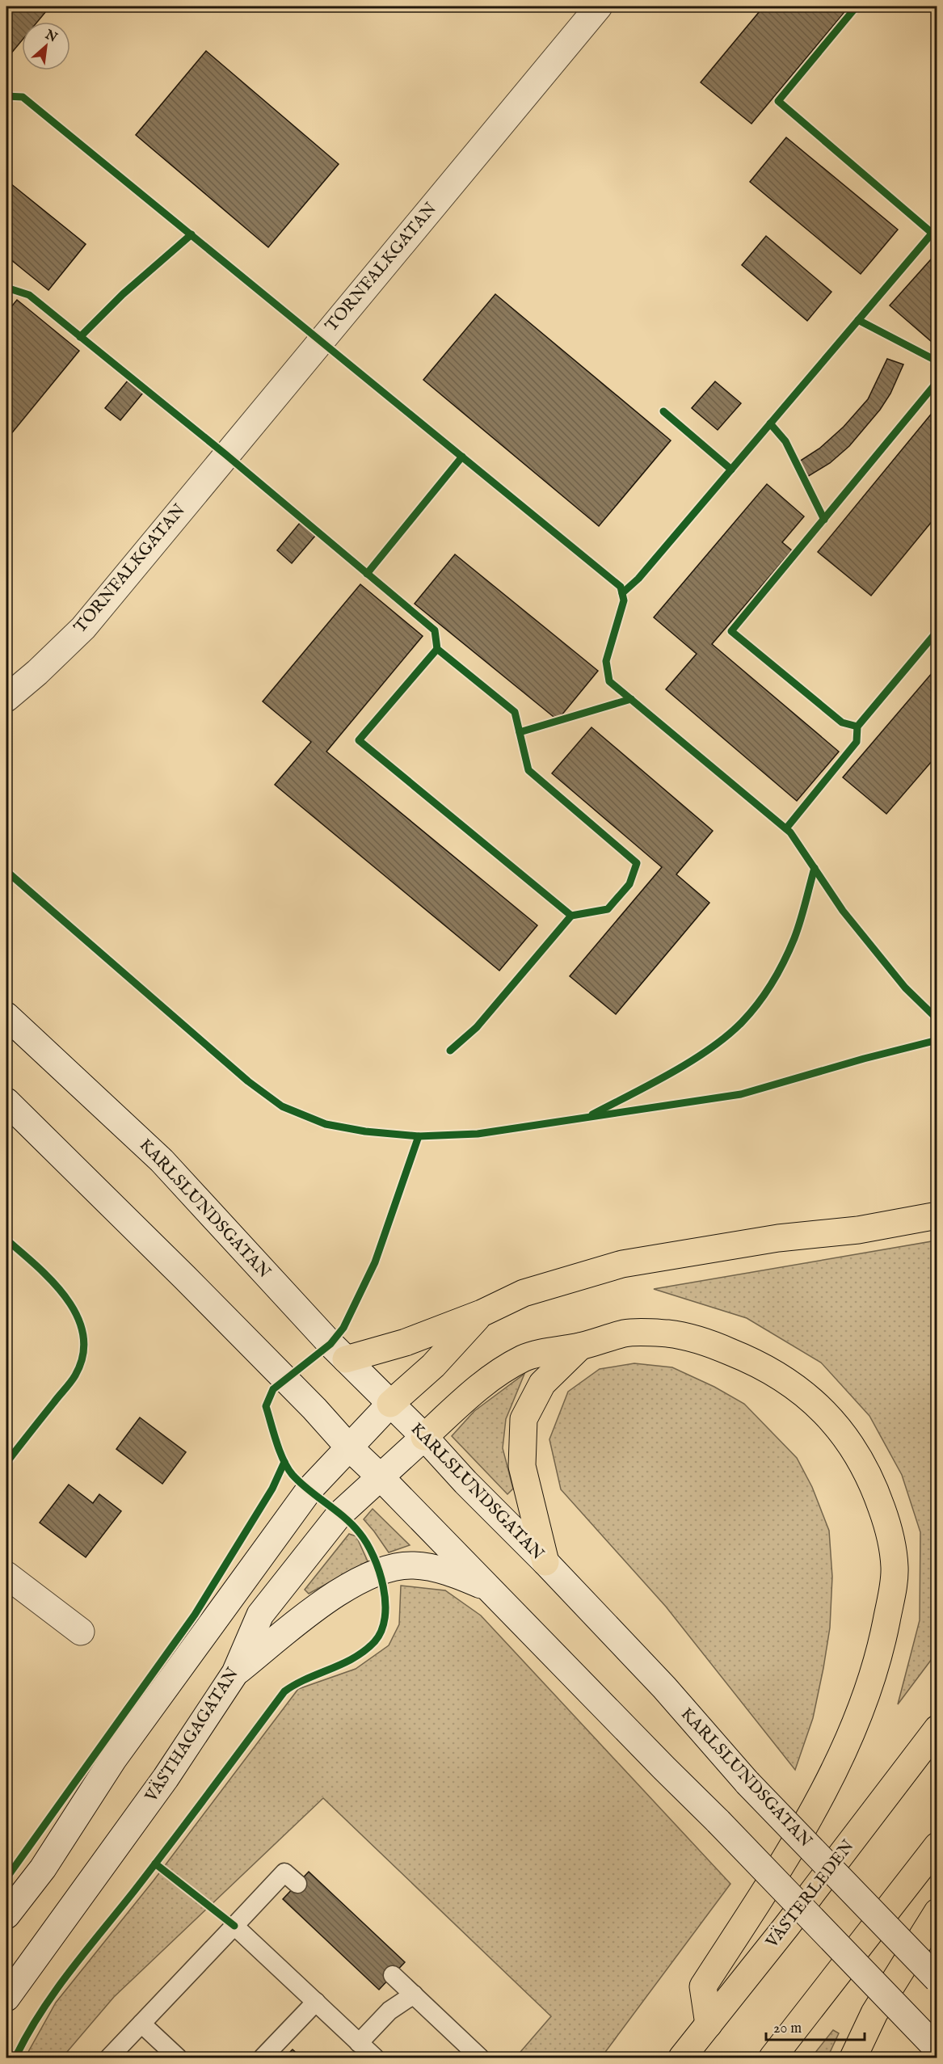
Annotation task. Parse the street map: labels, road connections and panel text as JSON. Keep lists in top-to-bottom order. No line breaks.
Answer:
{"streets":{"highway":["VÄSTERLEDEN"],"main road":["TORNFALKGATAN","KARLSLUNDSGATAN","VÄSTHAGAGATAN"]},"crossings":[["KARLSLUNDSGATAN","VÄSTHAGAGATAN"]],"scale_bar":"20 m","north":"top right"}
